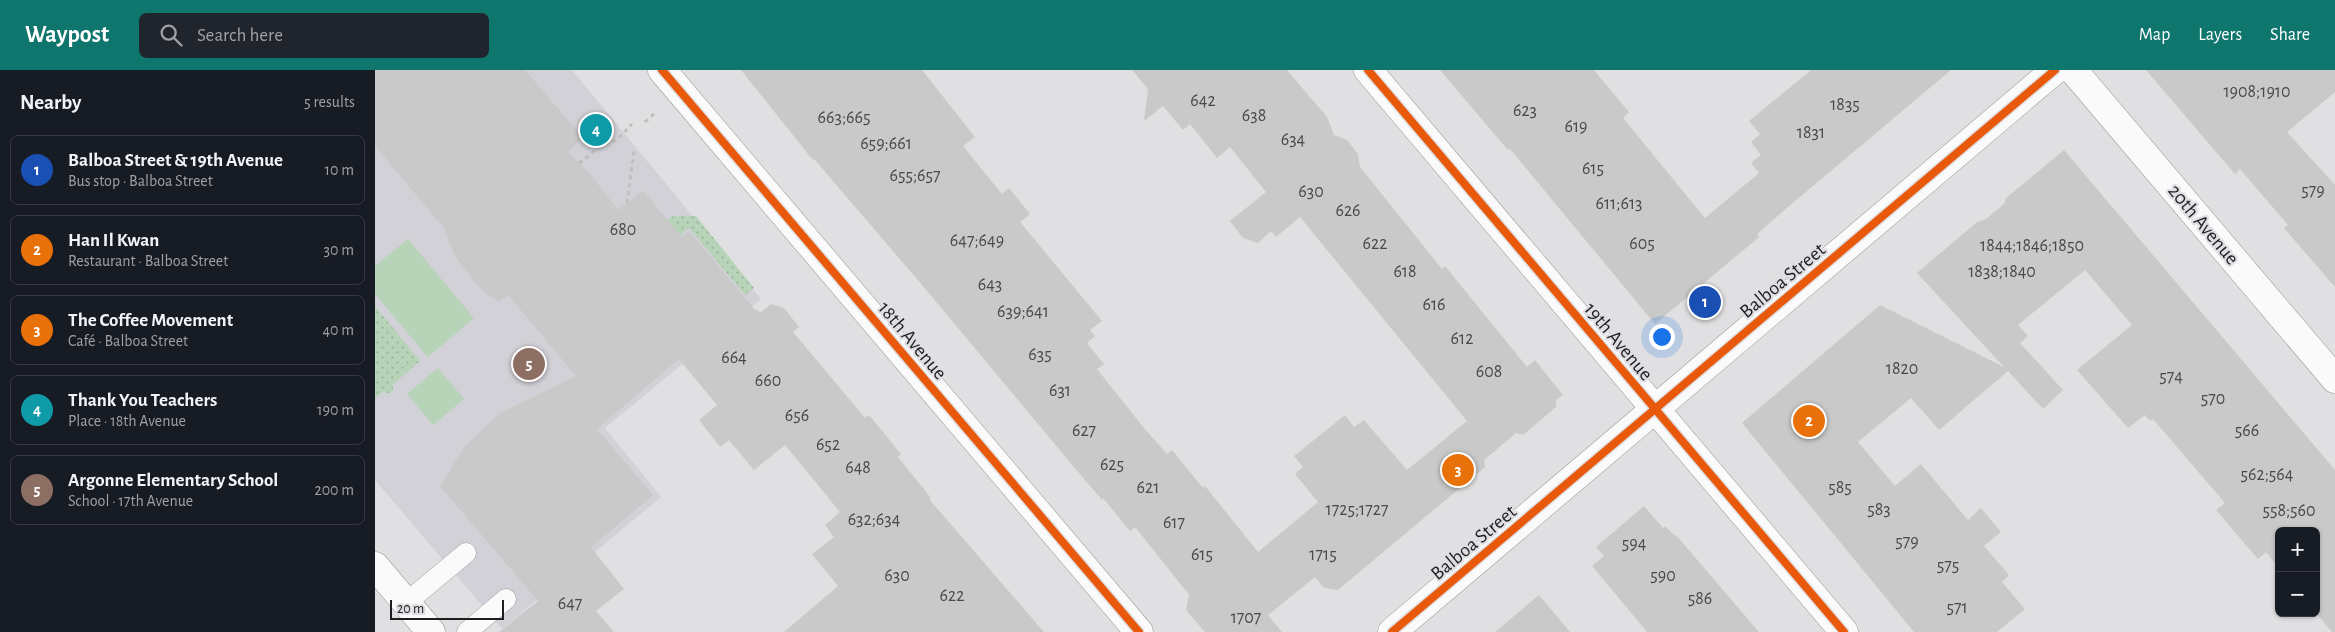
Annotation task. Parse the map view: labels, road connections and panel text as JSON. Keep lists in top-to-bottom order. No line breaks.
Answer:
{"streets":{"street":["20th Avenue","Balboa Street","18th Avenue","19th Avenue"]},"crossings":[["Balboa Street","19th Avenue"]],"house_numbers":["1908;1910","642","1835","623","638","663;665","619","1831","634","659;661","615","655;657","579","630","611;613","626","680","647;649","622","605","1844;1846;1850","618","1838;1840","643","616","639;641","612","635","664","1820","608","574","660","631","570","656","627","566","652","625","648","562;564","621","585","1725;1727","583","558;560","632;634","617","579","594","615","1715","575","630","590","622","586","647","571","1707"],"scale_bar":"20 m","page":{"header":"Waypost","search":"Search here","nav":["Map","Layers","Share"],"heading":["Nearby","5 results"],"pins":["4","1","5","2","3"],"list":[{"mark":"1","name":"Balboa Street & 19th Avenue","note":"Bus stop · Balboa Street","value":"10 m"},{"mark":"2","name":"Han Il Kwan","note":"Restaurant · Balboa Street","value":"30 m"},{"mark":"3","name":"The Coffee Movement","note":"Café · Balboa Street","value":"40 m"},{"mark":"4","name":"Thank You Teachers","note":"Place · 18th Avenue","value":"190 m"},{"mark":"5","name":"Argonne Elementary School","note":"School · 17th Avenue","value":"200 m"}],"map_buttons":["+","−"],"scale":"20 m"}}
